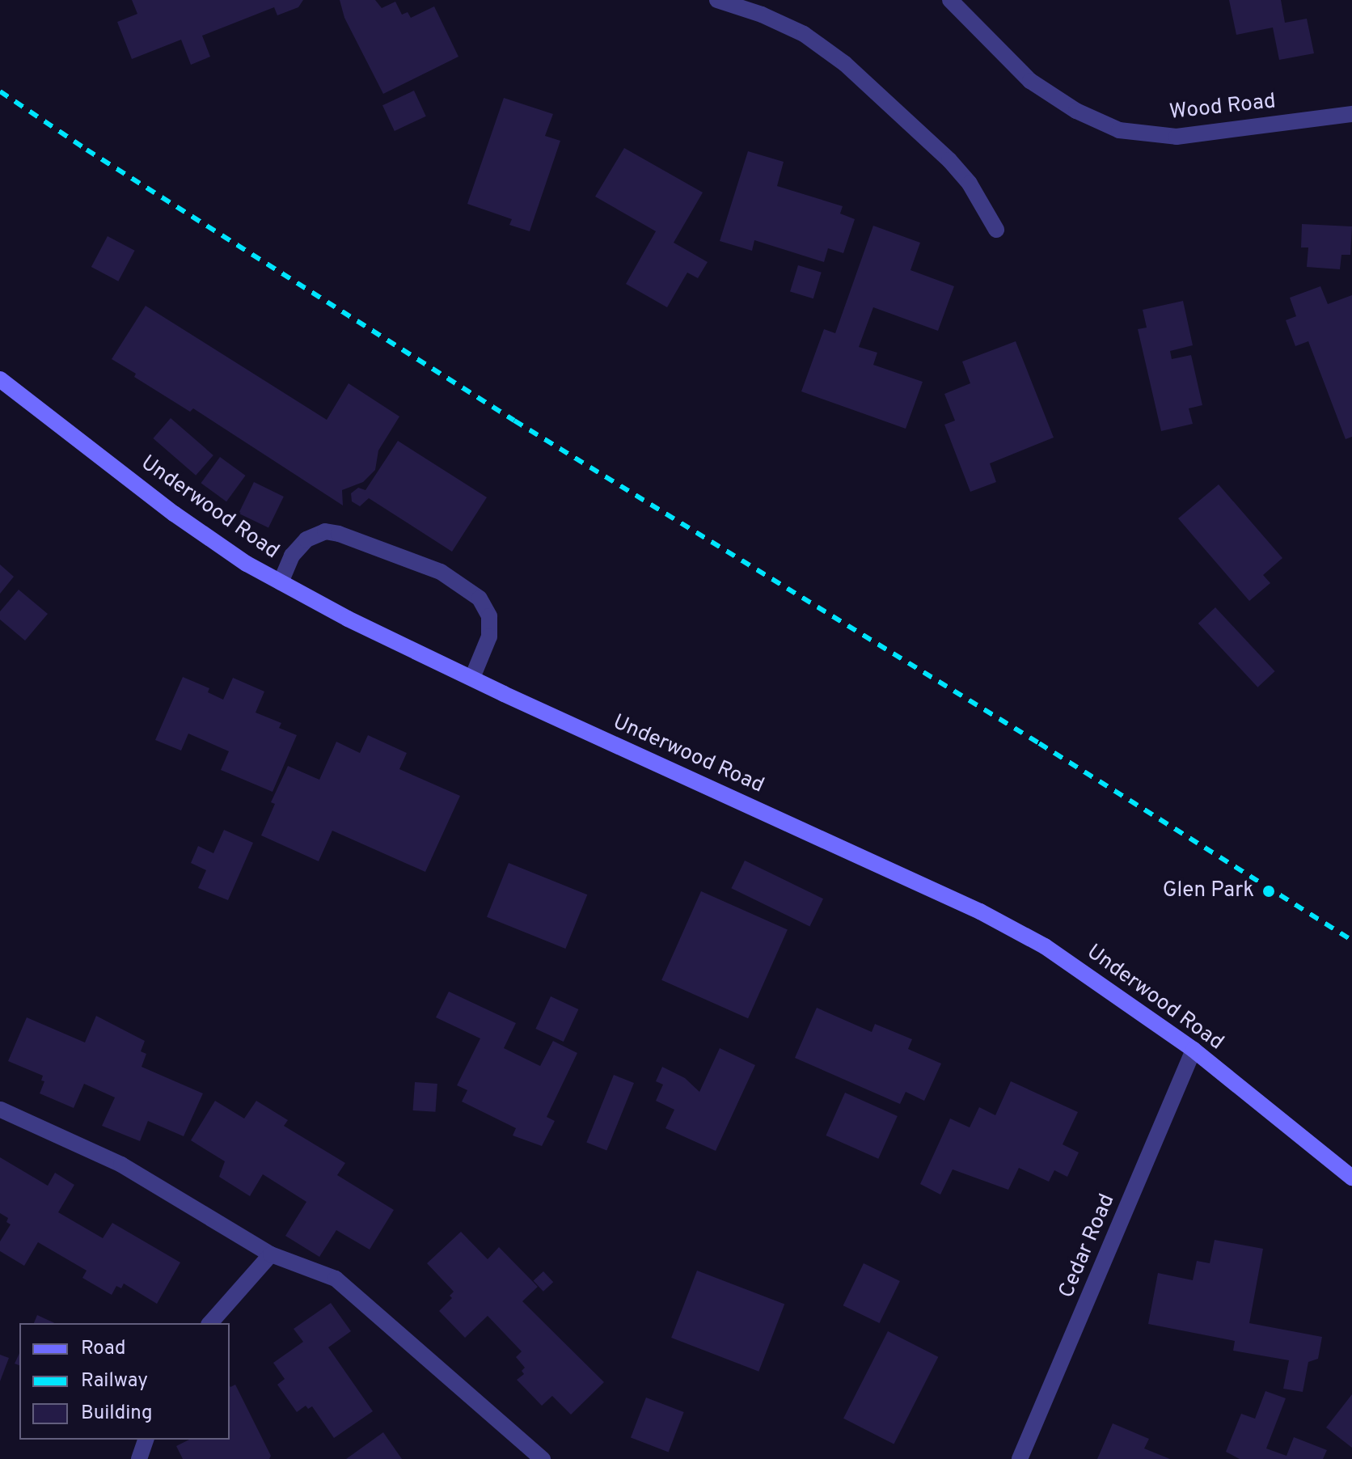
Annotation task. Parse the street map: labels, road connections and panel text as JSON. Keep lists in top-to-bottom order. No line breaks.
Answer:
{"streets":{"main road":["Underwood Road"],"street":["Wood Road","Cedar Road"]},"crossings":[["Underwood Road","Cedar Road"]],"places":["Glen Park"],"legend":["Road","Railway","Building"]}
